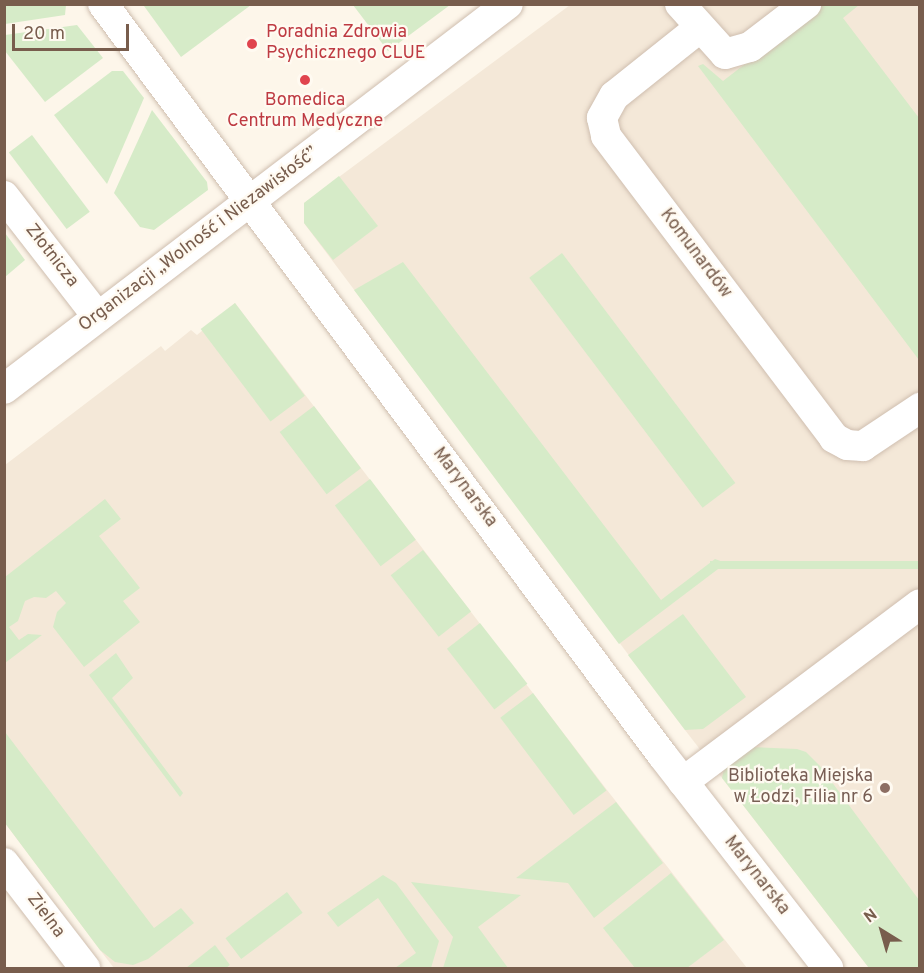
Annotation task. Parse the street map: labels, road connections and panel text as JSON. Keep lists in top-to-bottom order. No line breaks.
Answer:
{"streets":{"street":["Organizacji „Wolność i Niezawisłość”","Komunardów","Złotnicza","Marynarska","Zielna"]},"crossings":[["Organizacji „Wolność i Niezawisłość”","Złotnicza"],["Organizacji „Wolność i Niezawisłość”","Marynarska"]],"places":["Poradnia Zdrowia Psychicznego CLUE","Bomedica Centrum Medyczne","Biblioteka Miejska w Łodzi, Filia nr 6"],"scale_bar":"20 m","north":"top left"}
